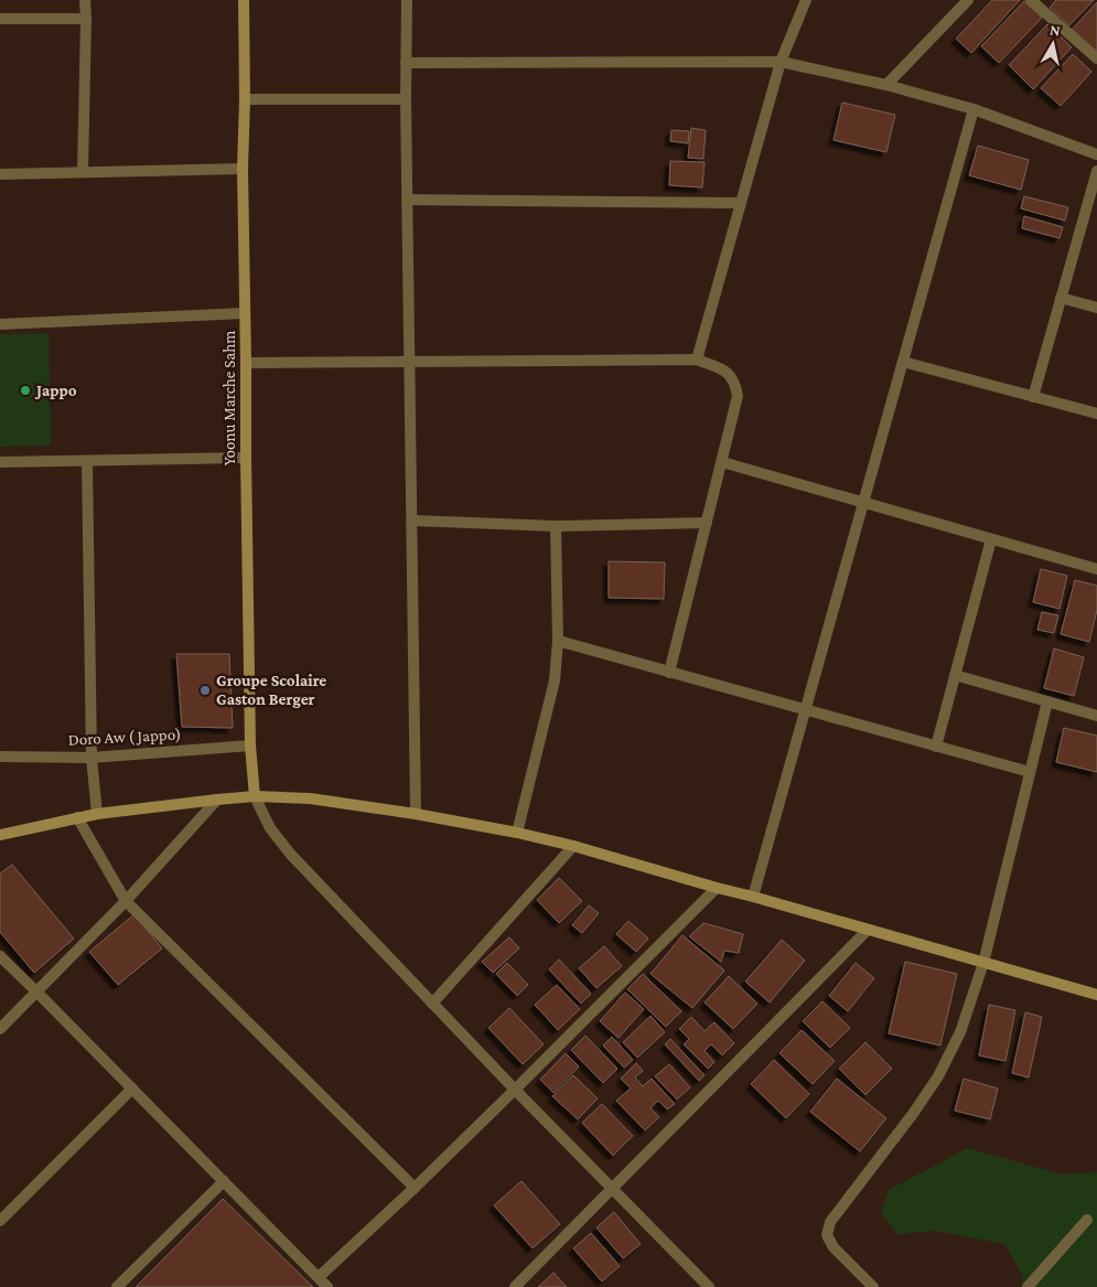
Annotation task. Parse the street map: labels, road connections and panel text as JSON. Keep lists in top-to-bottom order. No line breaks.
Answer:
{"streets":{"main road":["Yoonu Marche Sahm"],"street":["Doro Aw ( Jappo)"]},"crossings":[["Yoonu Marche Sahm","Doro Aw ( Jappo)"]],"places":["Jappo","Groupe Scolaire Gaston Berger"],"north":"top"}
